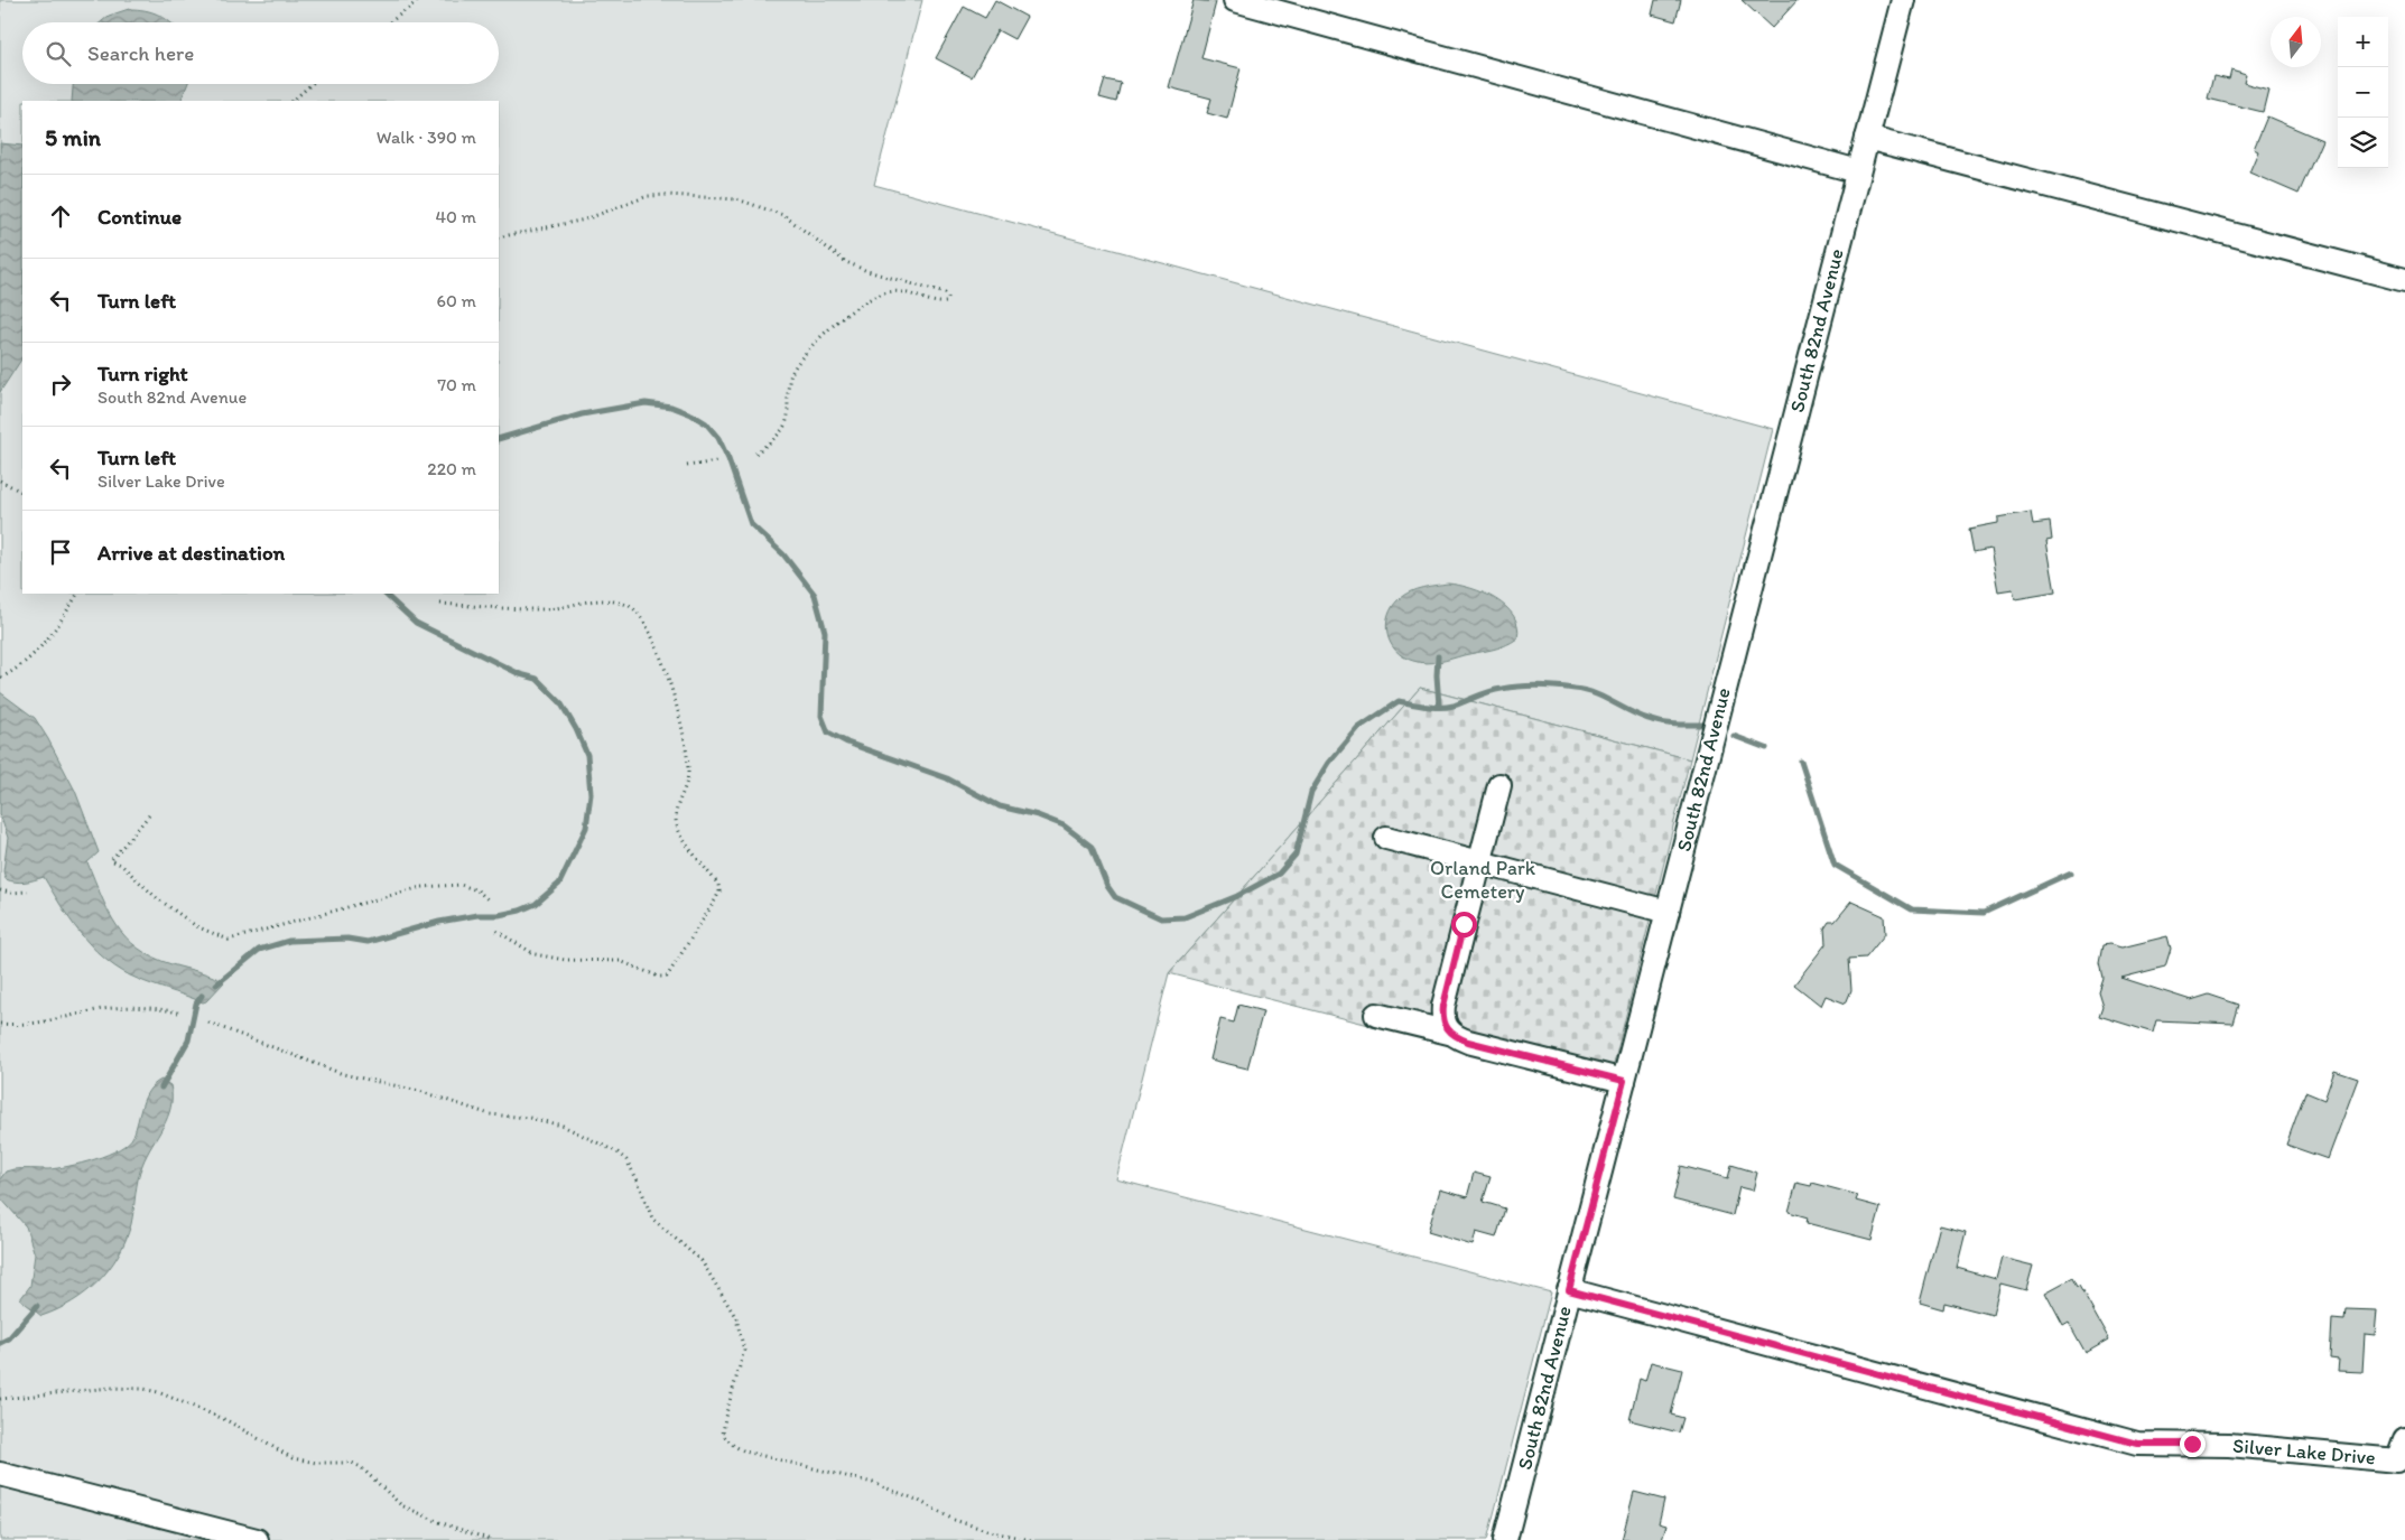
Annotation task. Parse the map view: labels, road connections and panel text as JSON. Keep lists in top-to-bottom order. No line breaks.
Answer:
{"streets":{"street":["South 82nd Avenue","Silver Lake Drive"]},"crossings":[["South 82nd Avenue","Silver Lake Drive"]],"parks":["Orland Park Cemetery"],"north":"top","page":{"map_buttons":["+","−"],"search":"Search here","heading":["5 min","Walk · 390 m"],"list":[["Continue","40 m"],["Turn left","60 m"],["Turn right","South 82nd Avenue","70 m"],["Turn left","Silver Lake Drive","220 m"],"Arrive at destination"]}}
